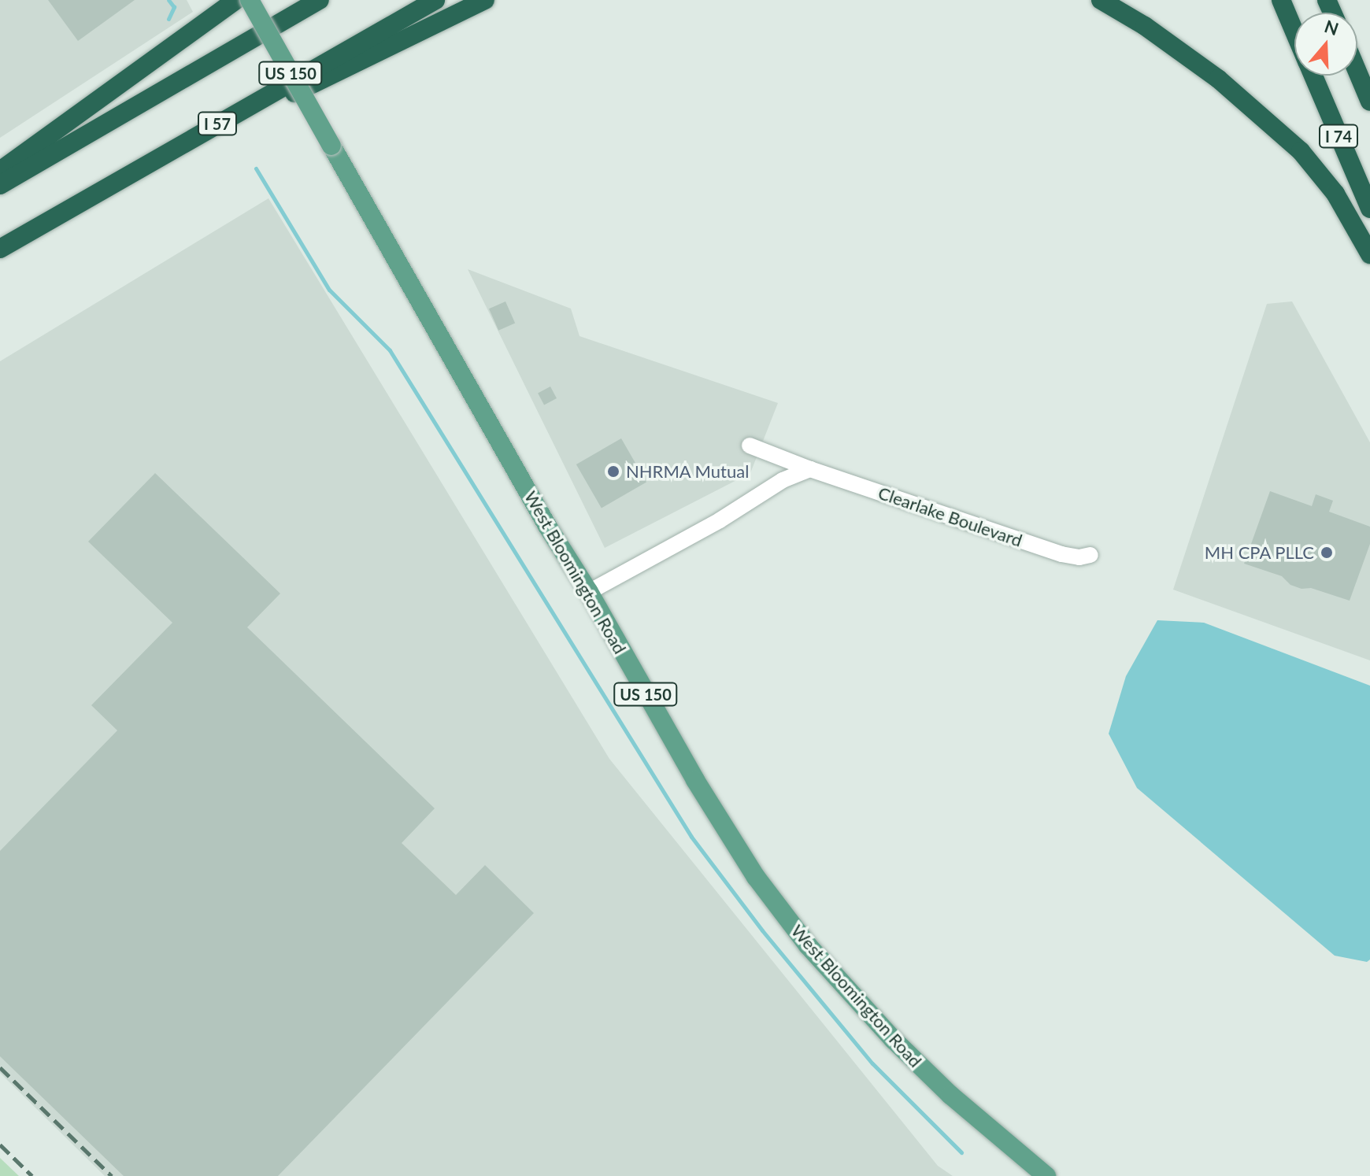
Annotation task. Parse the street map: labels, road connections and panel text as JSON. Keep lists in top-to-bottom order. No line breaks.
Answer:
{"streets":{"highway":["I 57","I 74"],"main road":["US 150","West Bloomington Road"],"street":["Clearlake Boulevard"]},"places":["NHRMA Mutual","MH CPA PLLC"],"north":"top"}
